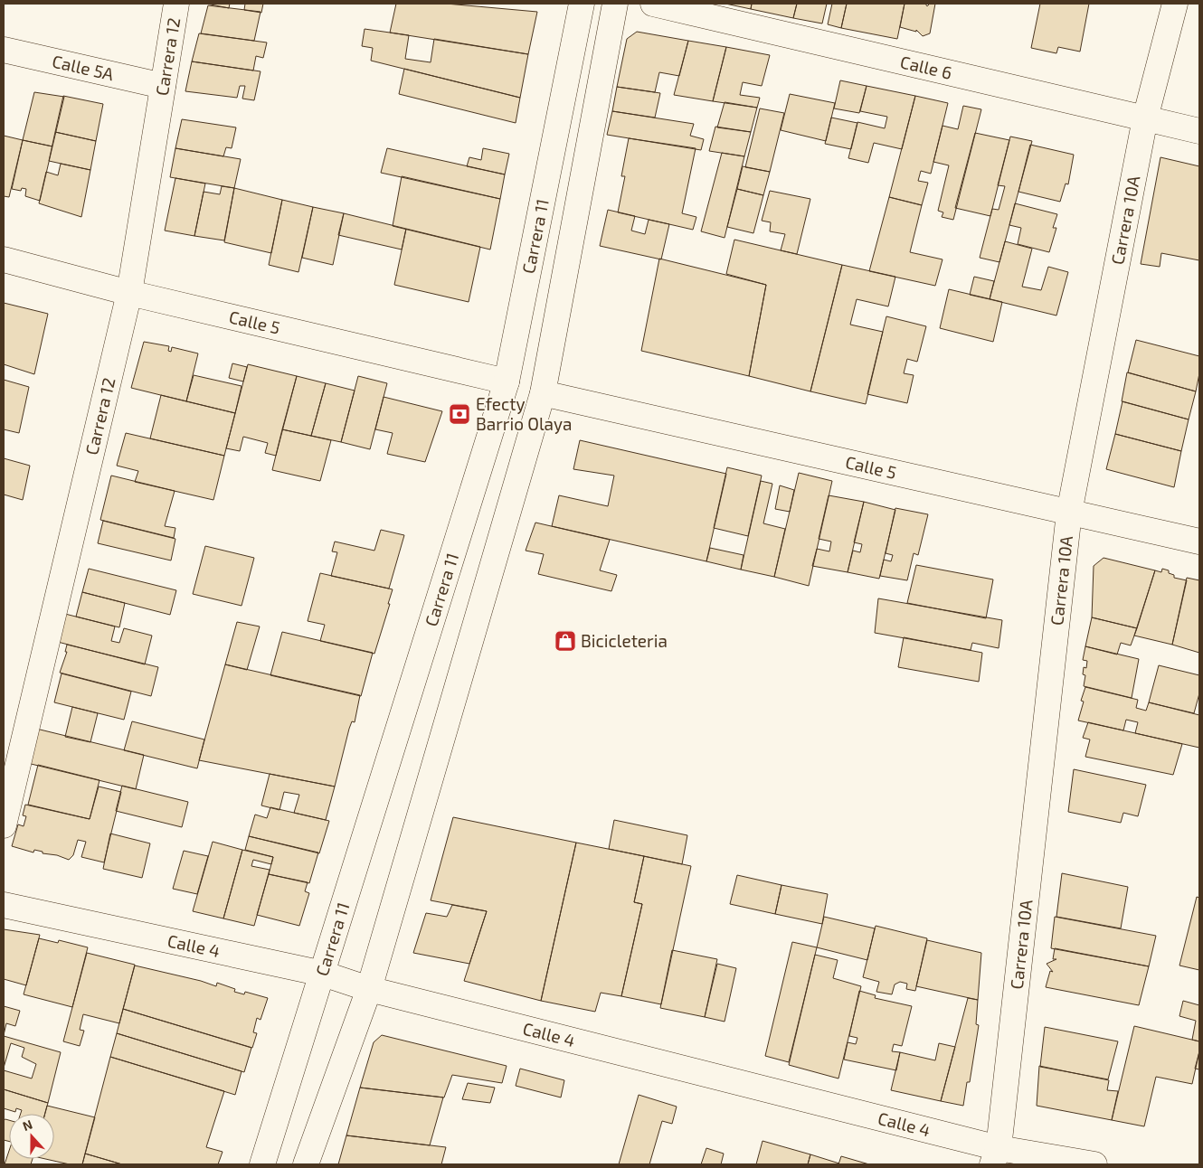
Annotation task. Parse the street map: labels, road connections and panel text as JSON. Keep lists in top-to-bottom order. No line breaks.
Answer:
{"streets":{"street":["Carrera 12","Calle 6","Calle 5A","Carrera 10A","Carrera 11","Calle 5","Calle 4"]},"crossings":[["Carrera 12","Calle 5A"],["Carrera 12","Calle 5"],["Calle 6","Carrera 10A"],["Carrera 10A","Calle 5"],["Carrera 10A","Calle 4"],["Carrera 11","Calle 5"],["Carrera 11","Calle 4"]],"places":{"bank":["Efecty Barrio Olaya"],"shop":["Bicicleteria"]},"north":"top"}
